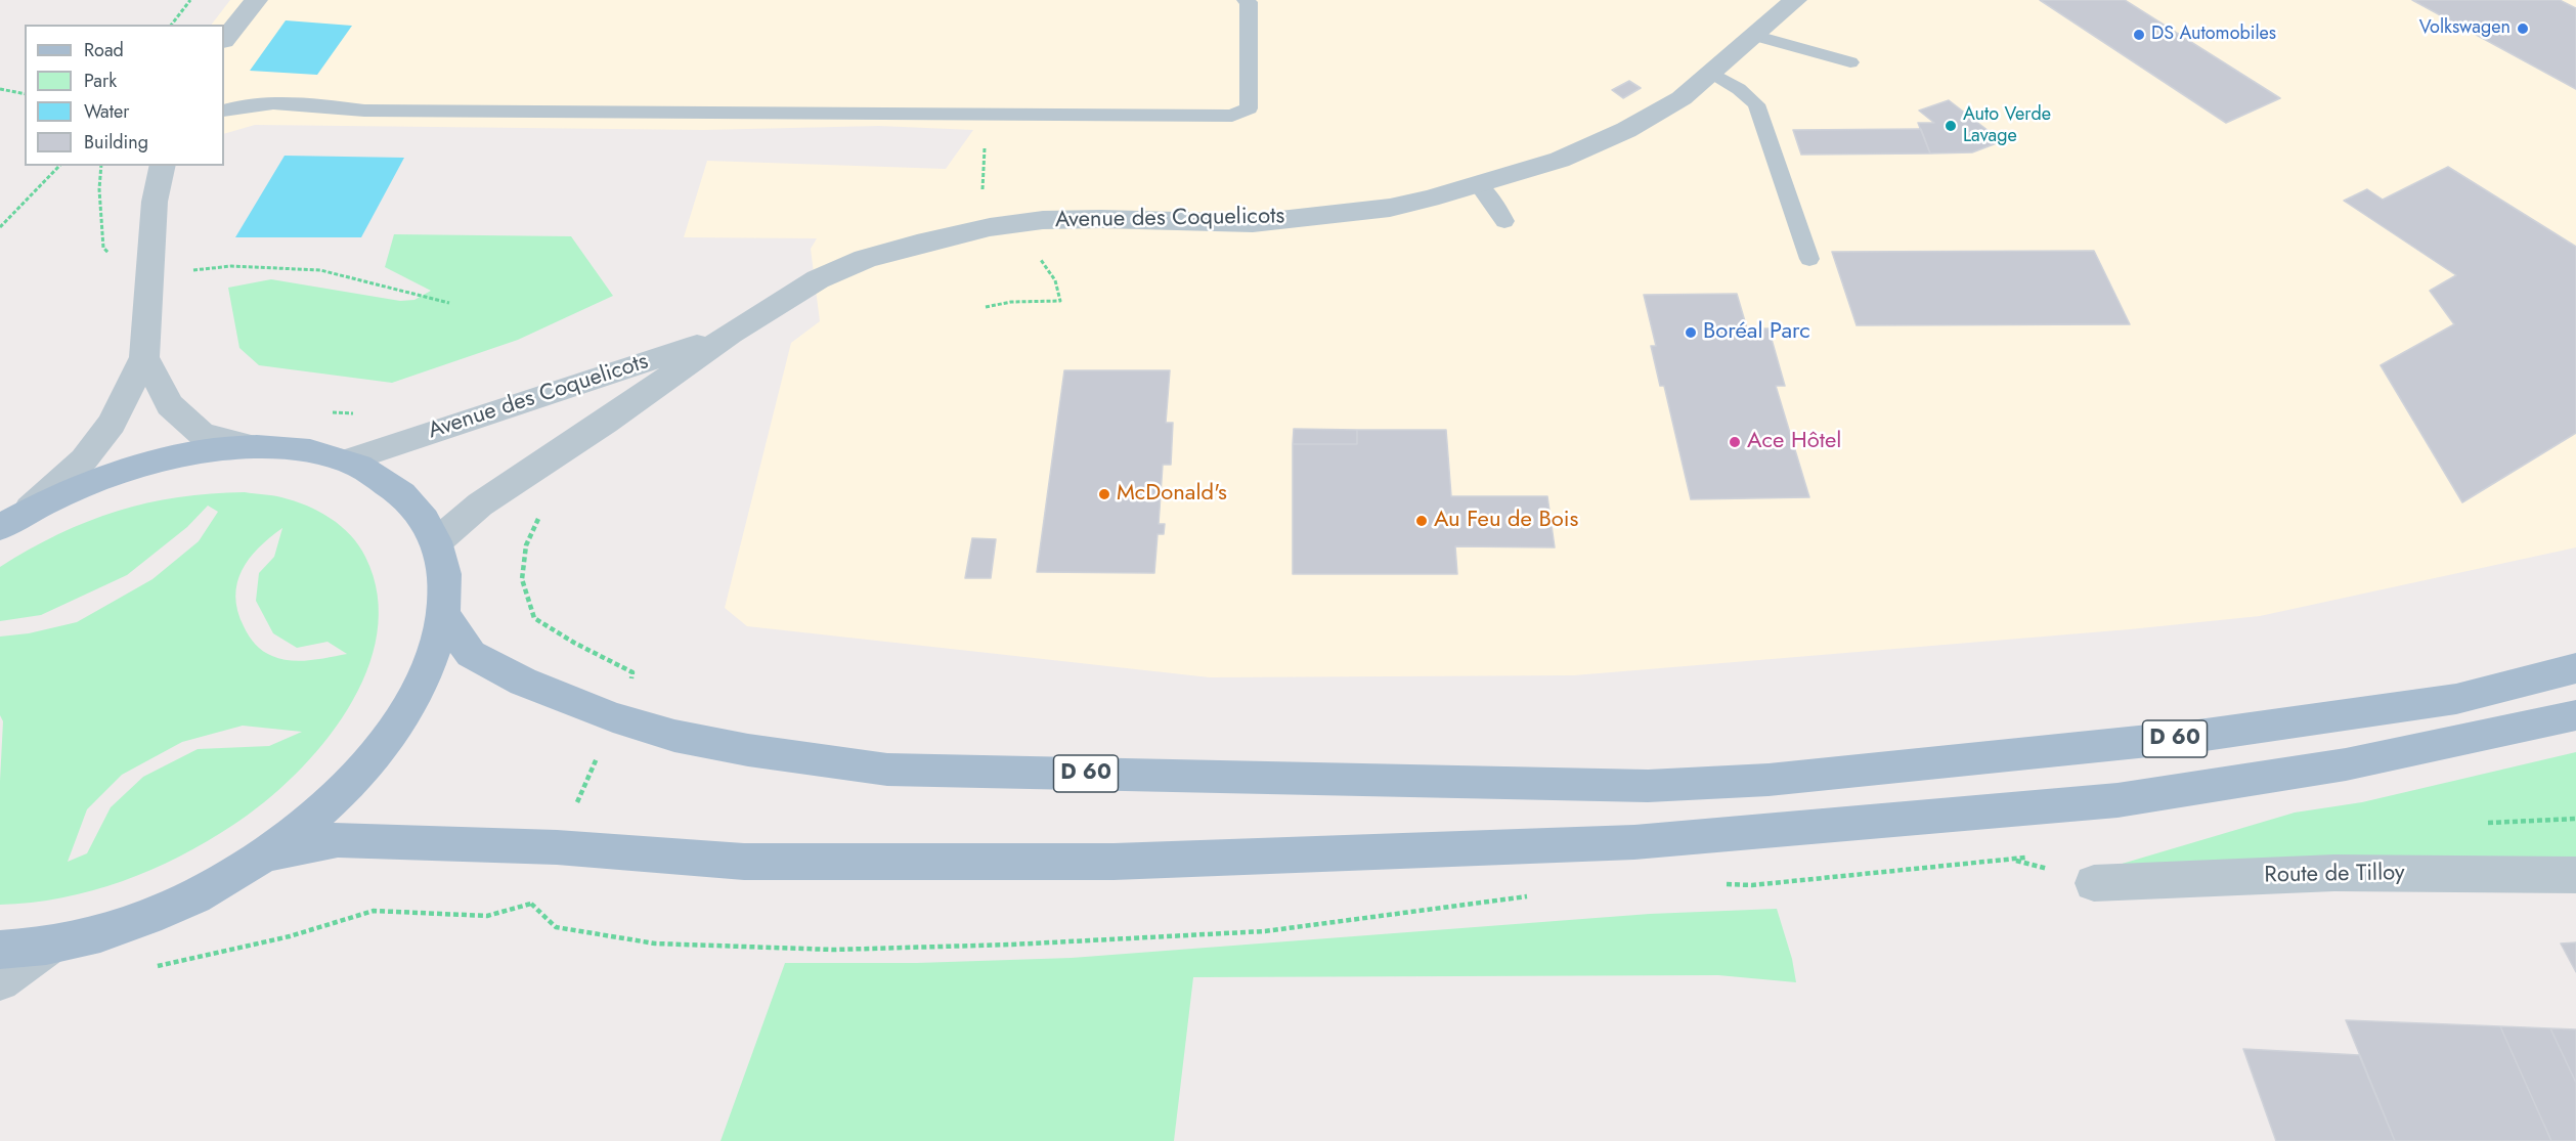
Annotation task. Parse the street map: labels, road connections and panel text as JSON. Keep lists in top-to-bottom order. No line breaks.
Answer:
{"streets":{"main road":["D 60"],"street":["Avenue des Coquelicots","Route de Tilloy"]},"places":["Volkswagen","DS Automobiles","Auto Verde Lavage","Boréal Parc","Ace Hôtel","McDonald's","Au Feu de Bois"],"legend":["Road","Park","Water","Building"]}
